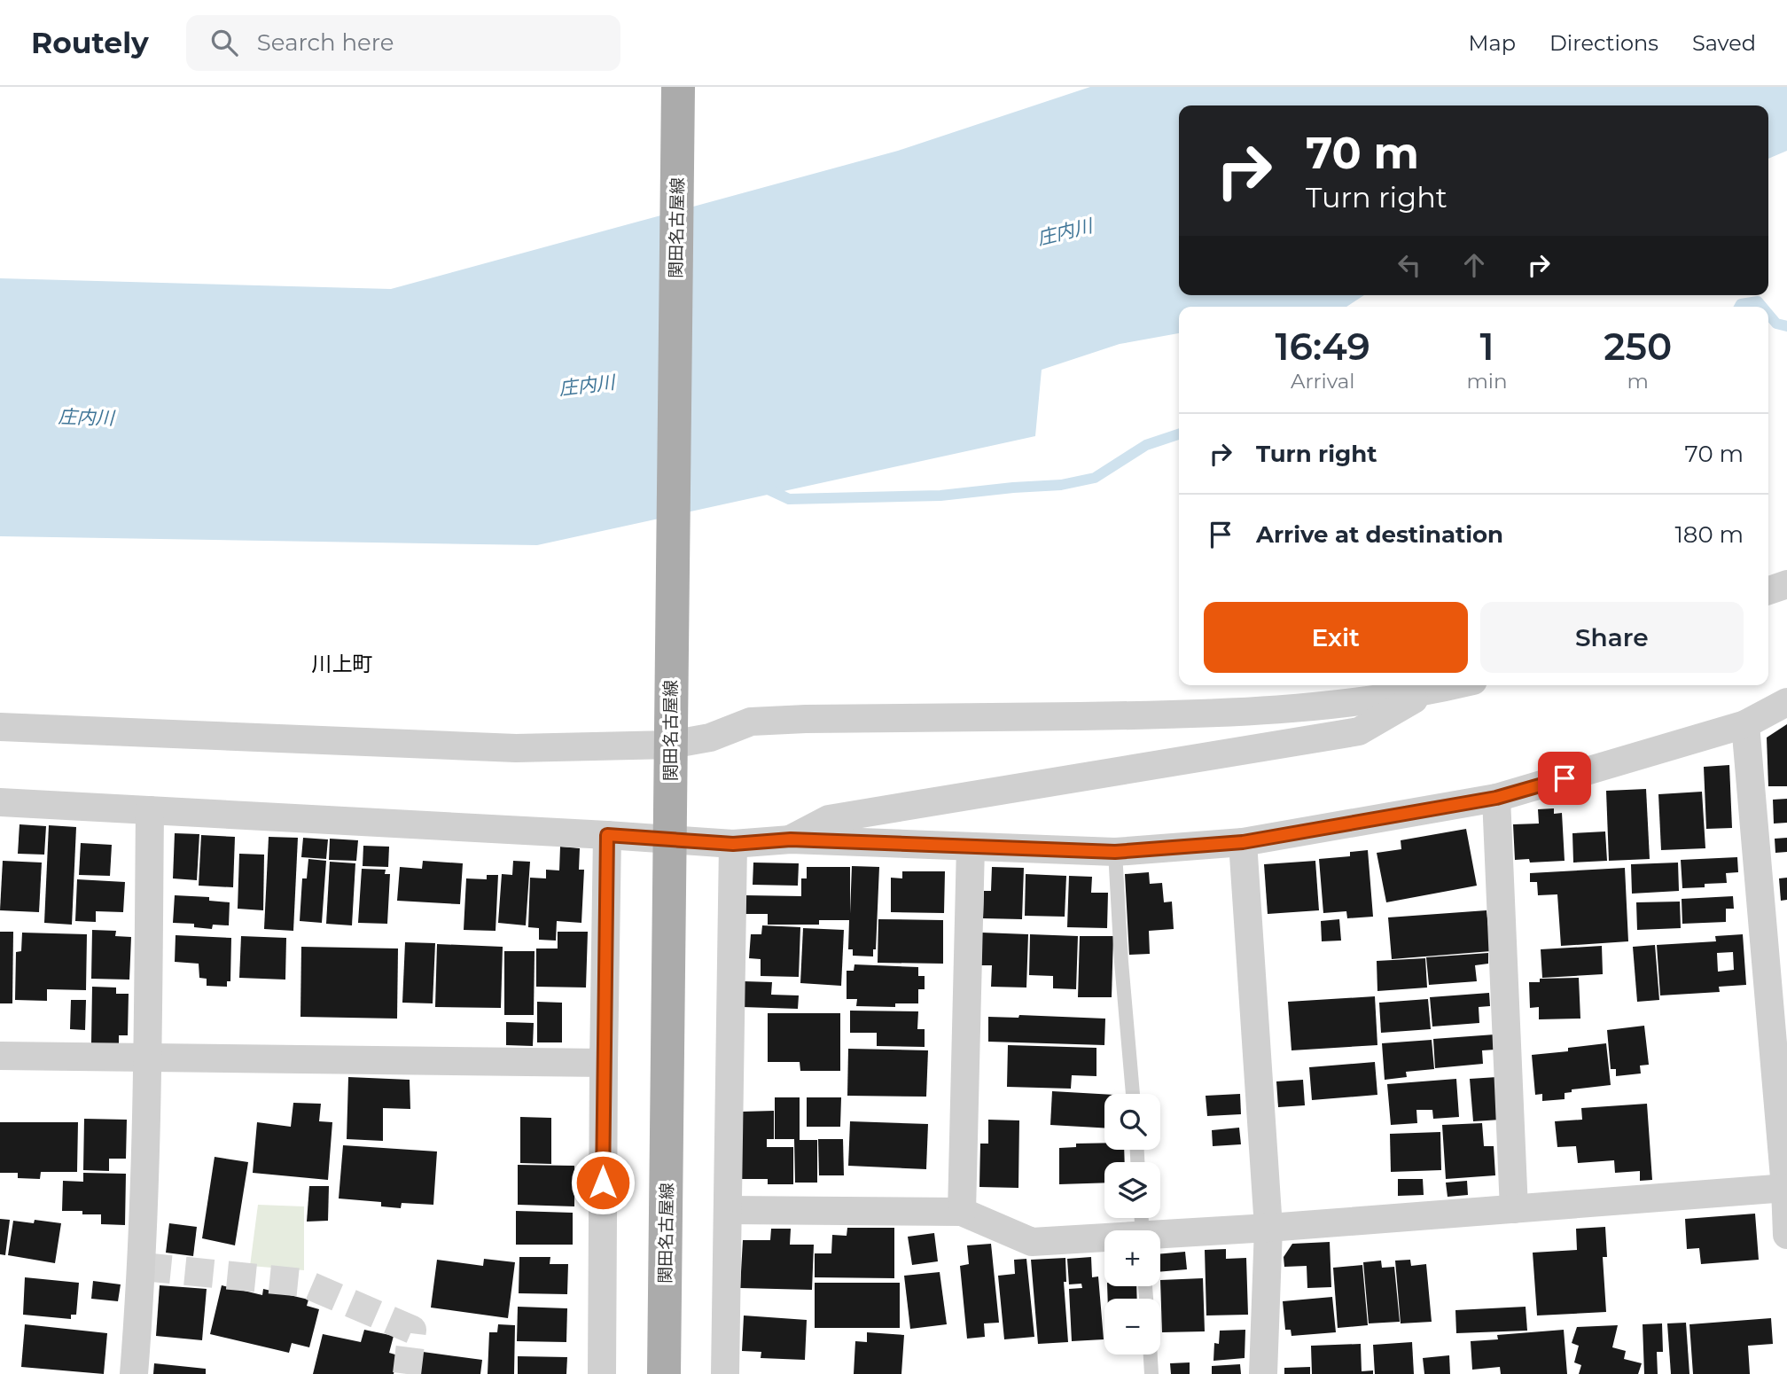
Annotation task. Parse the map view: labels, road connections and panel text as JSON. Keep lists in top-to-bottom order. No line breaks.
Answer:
{"streets":{"main road":["関田名古屋線"]},"districts":["川上町"],"water":["庄内川"],"page":{"header":"Routely","search":"Search here","nav":["Map","Directions","Saved"],"turn":["70 m","Turn right"],"eta":["16:49","Arrival","1","min","250","m"],"list":[{"name":"Turn right","value":"70 m"},{"name":"Arrive at destination","value":"180 m"}],"buttons":["Exit","Share"],"map_buttons":["+","−"]}}
